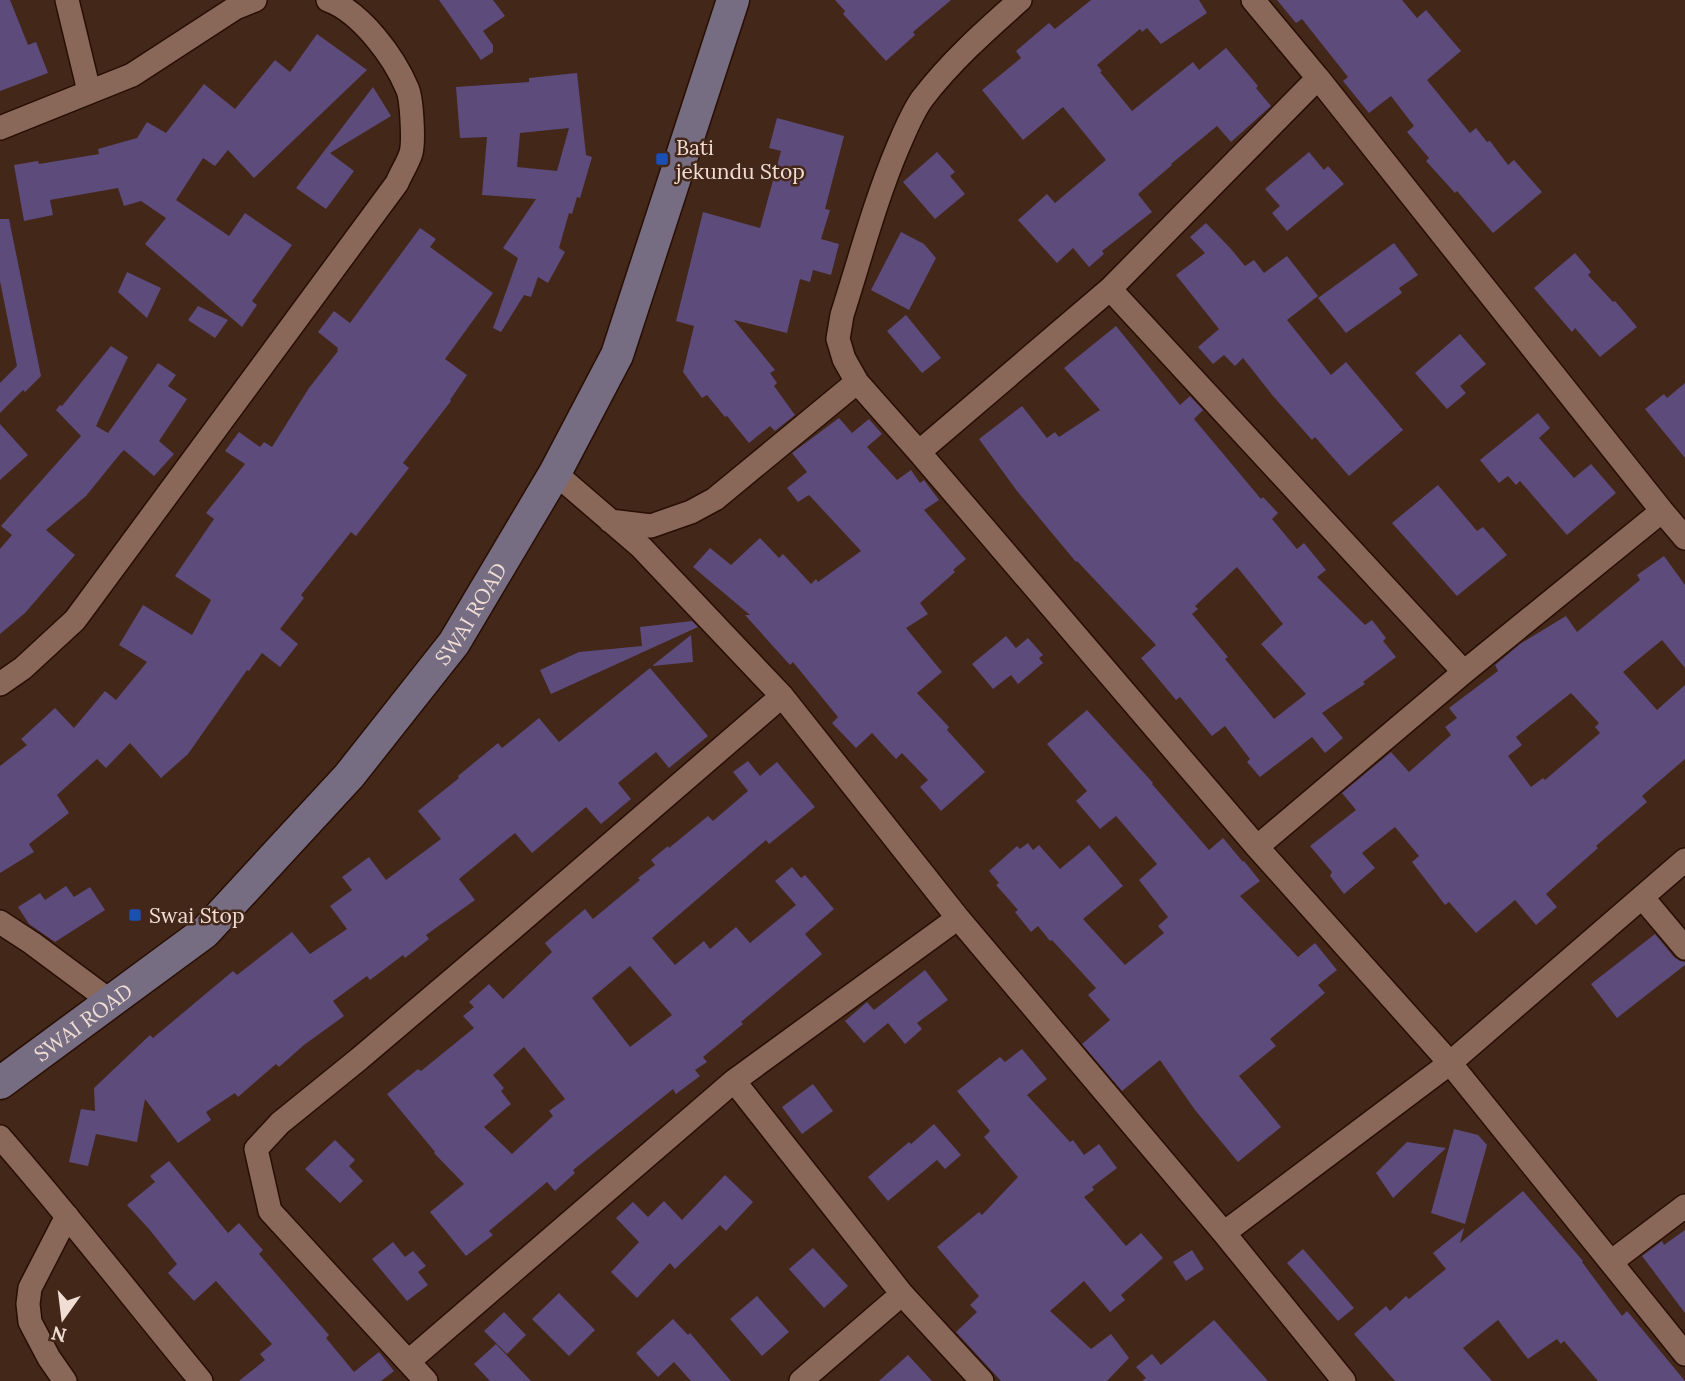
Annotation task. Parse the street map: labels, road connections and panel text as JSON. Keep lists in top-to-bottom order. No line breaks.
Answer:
{"streets":{"street":["SWAI ROAD"]},"places":{"transit":["Bati jekundu Stop","Swai Stop"]},"north":"bottom"}
